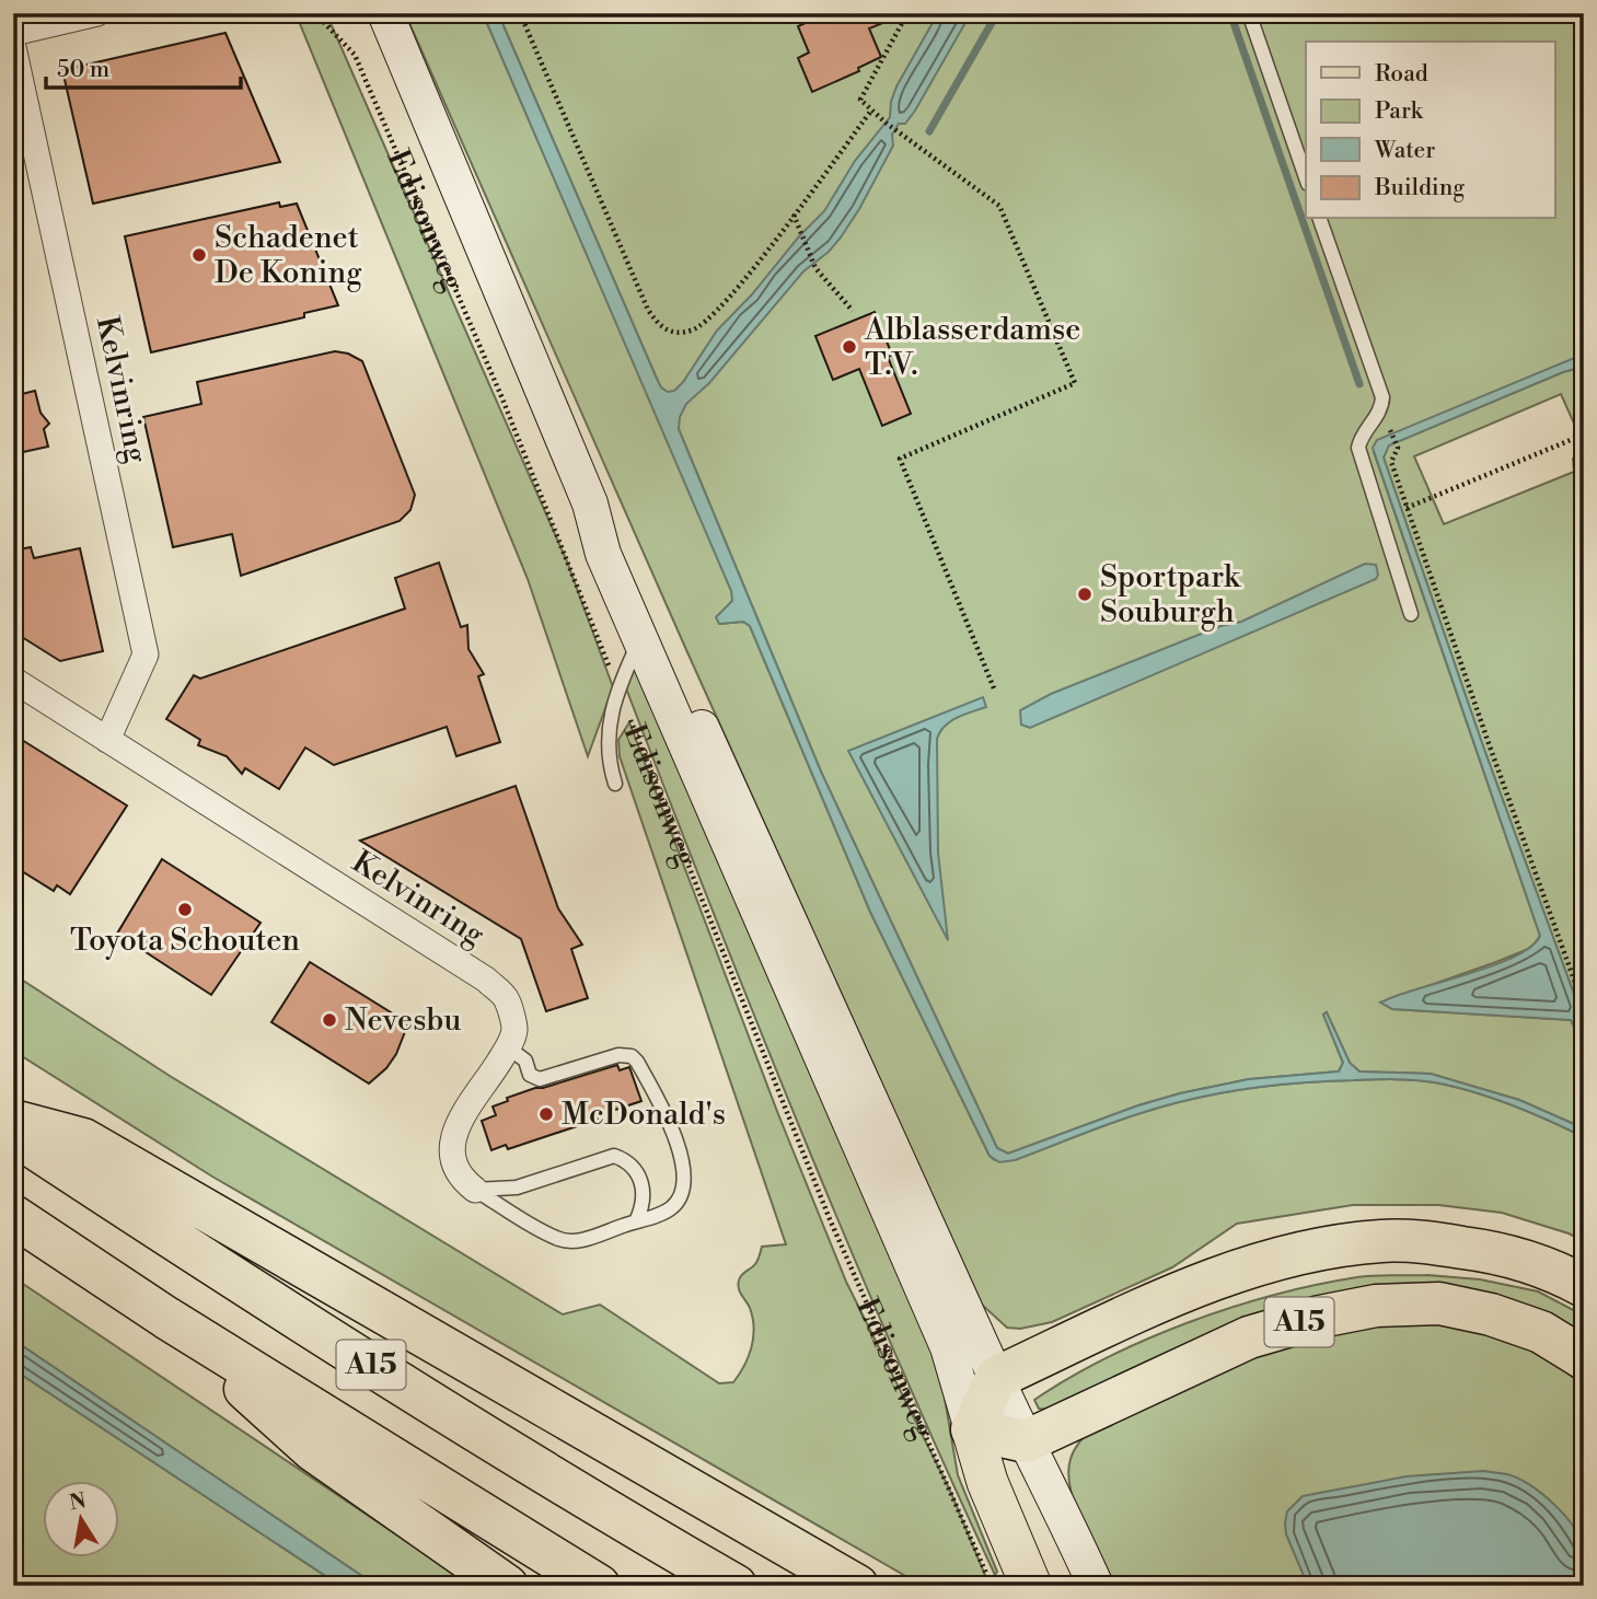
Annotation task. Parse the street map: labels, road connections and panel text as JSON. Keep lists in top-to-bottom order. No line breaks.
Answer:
{"streets":{"highway":["A15"],"main road":["Edisonweg"],"street":["Kelvinring"]},"crossings":[["Edisonweg","A15"]],"places":["Schadenet De Koning","Alblasserdamse T.V.","Sportpark Souburgh","Toyota Schouten","Nevesbu","McDonald's"],"legend":["Road","Park","Water","Building"],"scale_bar":"50 m","north":"top"}
